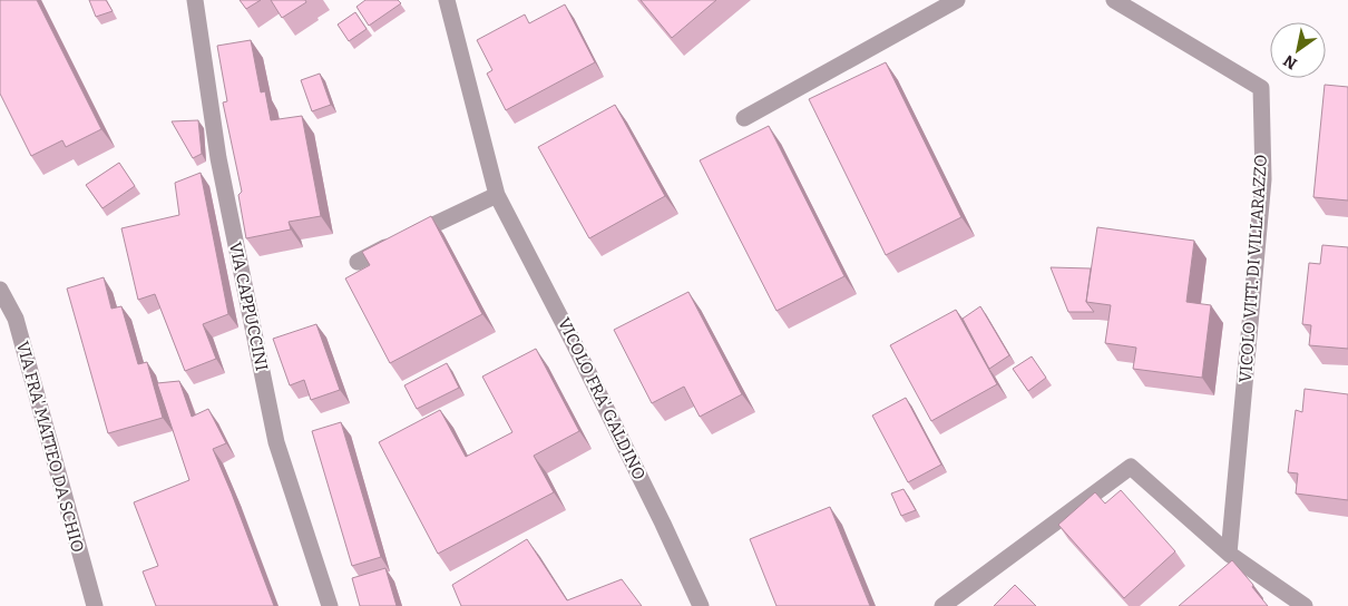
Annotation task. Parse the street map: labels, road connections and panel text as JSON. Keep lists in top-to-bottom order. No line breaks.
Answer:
{"streets":{"street":["VICOLO VITT. DI VILLARAZZO","VIA CAPPUCCINI","VICOLO FRA' GALDINO","VIA FRA' MATTEO DA SCHIO"]},"north":"bottom left"}
